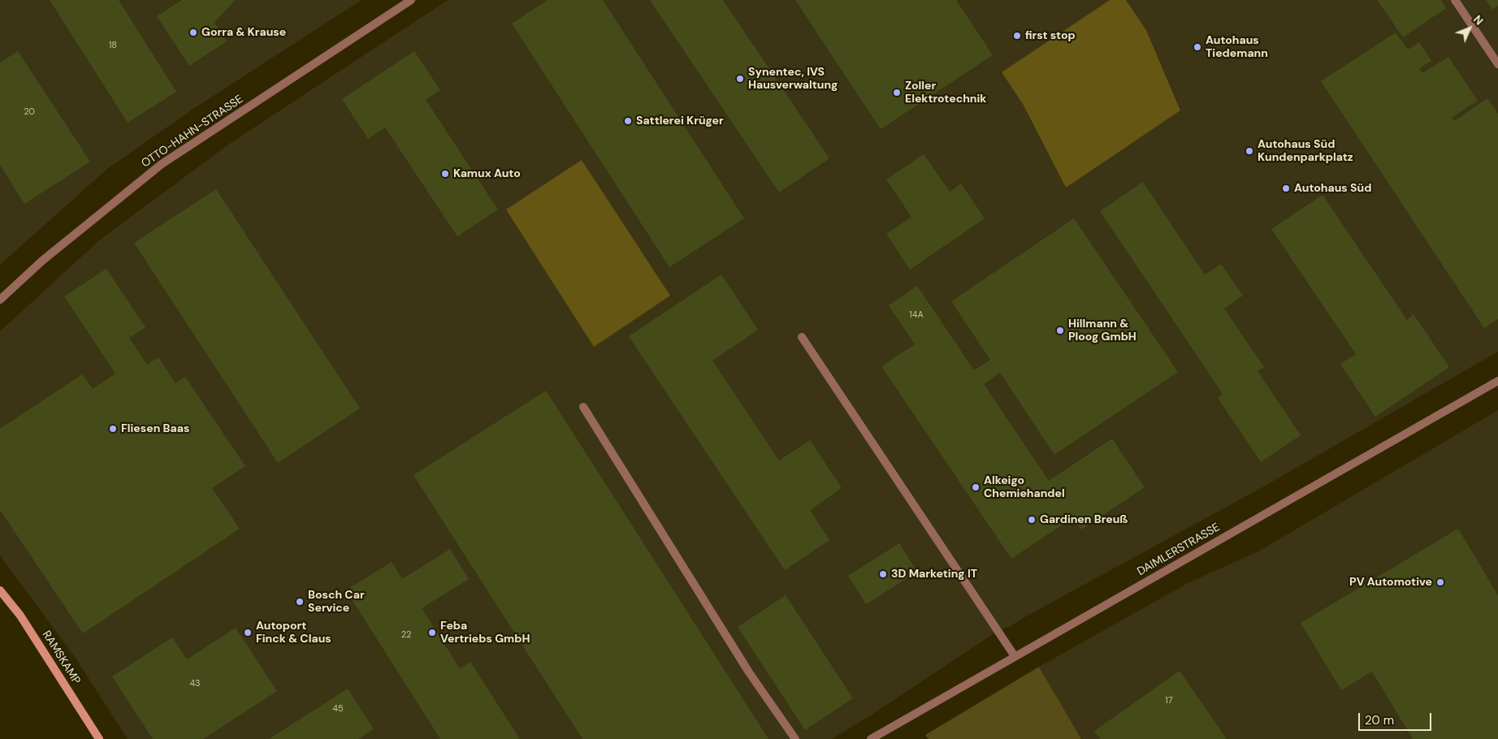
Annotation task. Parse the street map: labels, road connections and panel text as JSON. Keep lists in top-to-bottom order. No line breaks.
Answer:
{"streets":{"street":["OTTO-HAHN-STRASSE","DAIMLERSTRASSE","RAMSKAMP"]},"places":["Gorra & Krause","first stop","Autohaus Tiedemann","Synentec, IVS Hausverwaltung","Zoller Elektrotechnik","Sattlerei Krüger","Autohaus Süd Kundenparkplatz","Kamux Auto","Autohaus Süd","Hillmann & Ploog GmbH","Fliesen Baas","Alkeigo Chemiehandel","Gardinen Breuß","3D Marketing IT","PV Automotive","Bosch Car Service","Autoport Finck & Claus","Feba Vertriebs GmbH"],"house_numbers":["18","20","14A","22","43","17","45"],"scale_bar":"20 m","north":"top right"}
